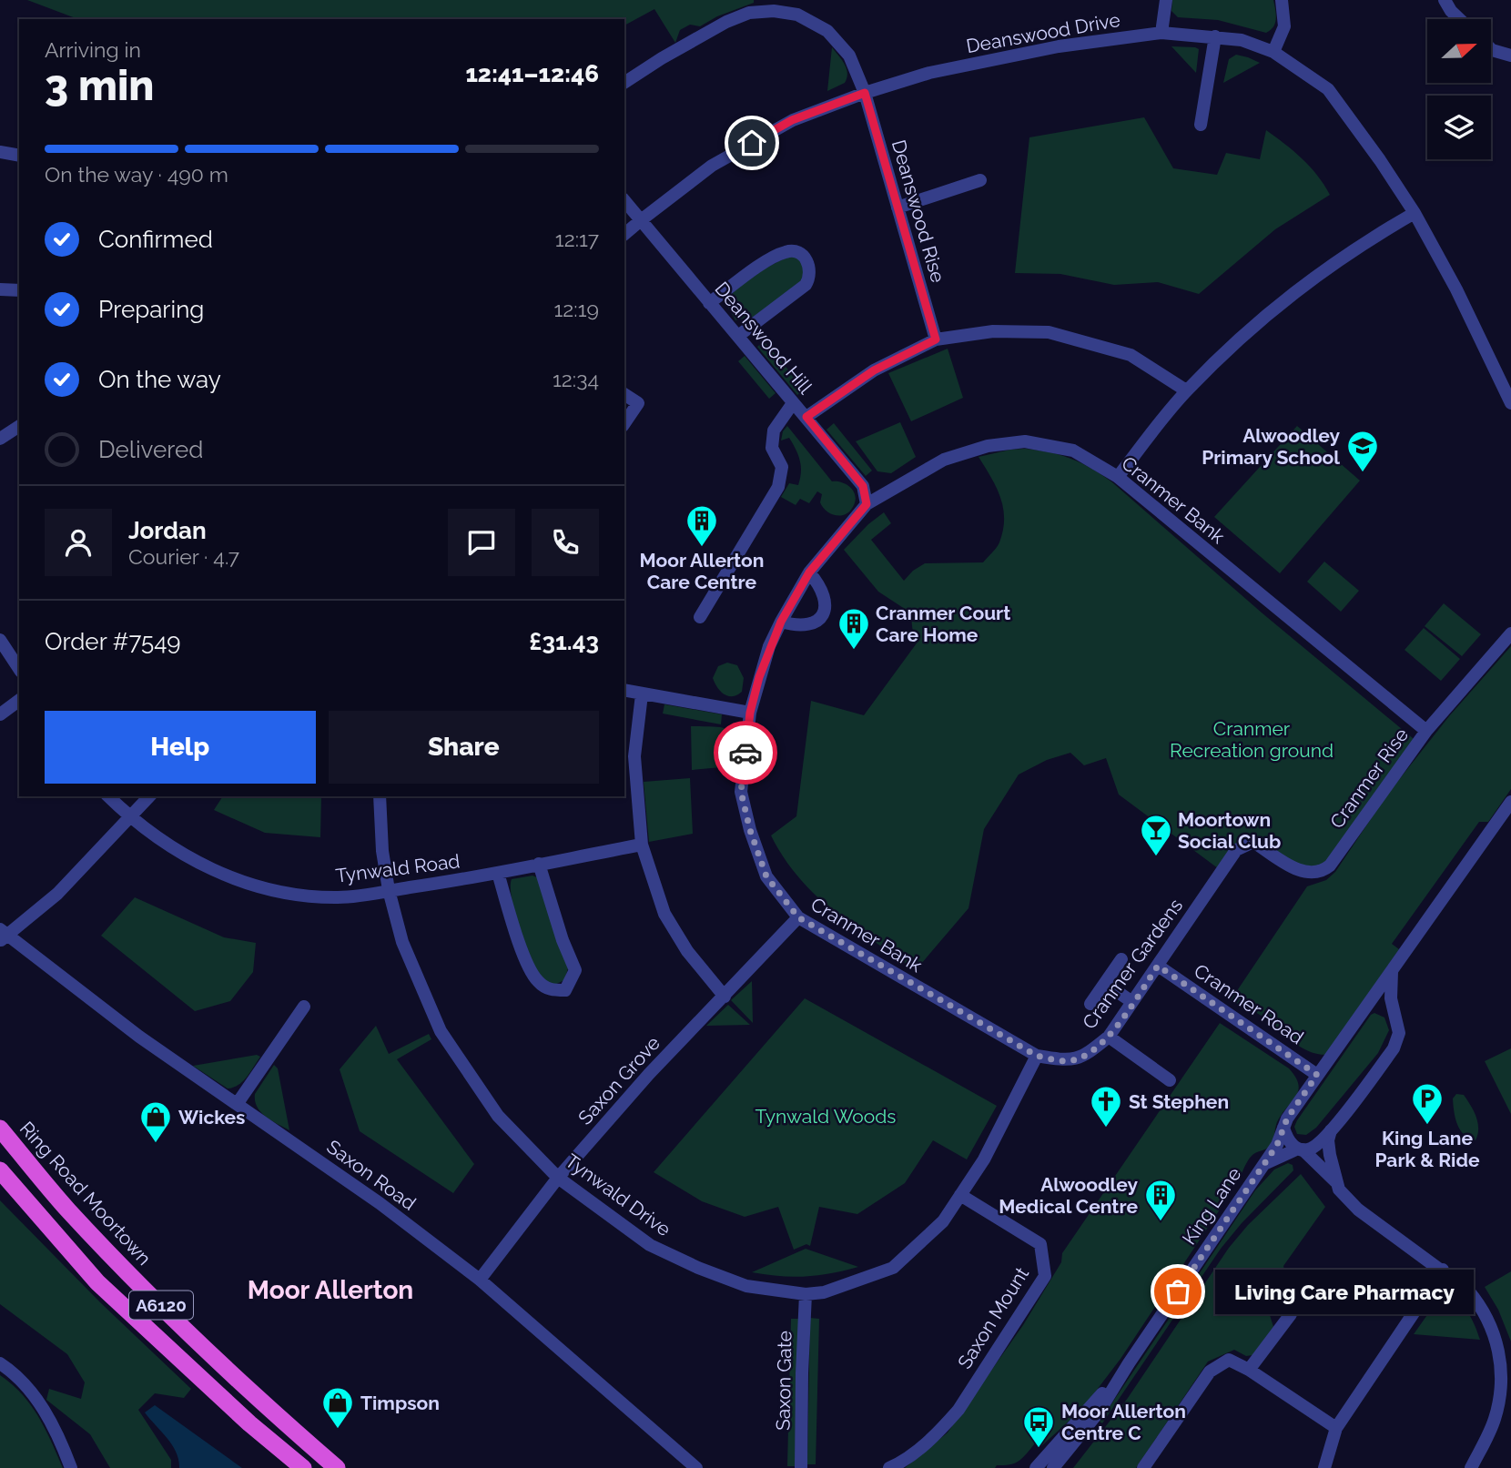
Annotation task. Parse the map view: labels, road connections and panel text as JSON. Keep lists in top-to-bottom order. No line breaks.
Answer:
{"streets":{"highway":["Ring Road Moortown","A6120"],"street":["Deanswood Drive","Deanswood Rise","Deanswood Hill","Cranmer Bank","Cranmer Rise","Tynwald Road","Cranmer Gardens","Cranmer Road","Saxon Grove","Saxon Road","Tynwald Drive","King Lane","Saxon Mount","Saxon Gate"]},"crossings":[["Deanswood Drive","Deanswood Rise"],["Deanswood Drive","Deanswood Hill"],["Deanswood Hill","Cranmer Bank"],["Cranmer Bank","Cranmer Rise"],["Cranmer Bank","Cranmer Gardens"],["Cranmer Bank","Saxon Grove"],["Cranmer Bank","Tynwald Drive"],["Cranmer Rise","Cranmer Gardens"],["Tynwald Road","Tynwald Drive"],["Cranmer Gardens","Cranmer Road"],["Cranmer Gardens","Tynwald Drive"],["Cranmer Road","King Lane"],["Saxon Grove","Saxon Road"],["Saxon Grove","Tynwald Drive"],["Tynwald Drive","Saxon Mount"],["Tynwald Drive","Saxon Gate"]],"districts":["Moor Allerton"],"parks":["Cranmer Recreation ground","Tynwald Woods"],"places":{"school or university":["Alwoodley Primary School"],"building":["Moor Allerton Care Centre","Cranmer Court Care Home","Alwoodley Medical Centre"],"bar":["Moortown Social Club"],"parking":["King Lane Park & Ride"],"church":["St Stephen"],"shop":["Wickes","Timpson"],"other":["Living Care Pharmacy"],"bus stop":["Moor Allerton Centre C"]},"north":"right","page":{"heading":["3 min","Arriving in","12:41–12:46"],"panel":["Jordan","Courier · 4.7","Order #7549","£31.43"],"bar":"On the way · 490 m","list":[["Confirmed","12:17"],["Preparing","12:19"],["On the way","12:34"],"Delivered"],"buttons":["Help","Share"],"bubble":"Living Care Pharmacy"}}
